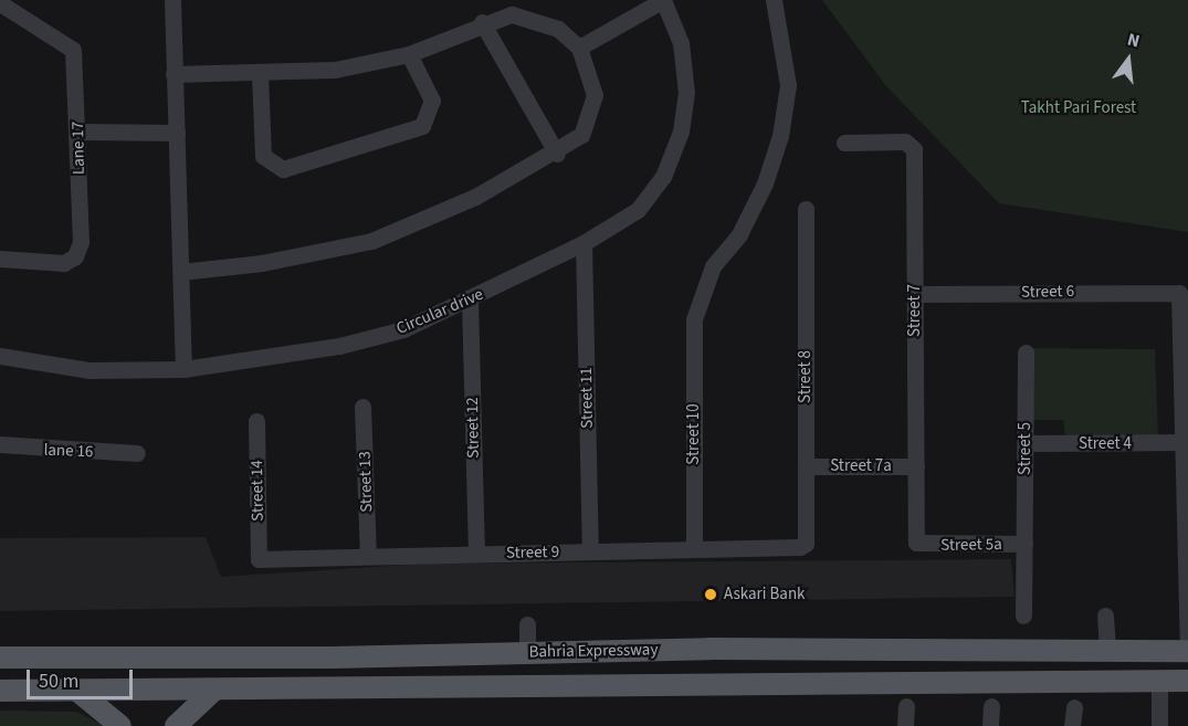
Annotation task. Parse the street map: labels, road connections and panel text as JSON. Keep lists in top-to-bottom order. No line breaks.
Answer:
{"streets":{"main road":["Bahria Expressway"],"street":["Lane 17","Street 6","Street 7","Circular drive","Street 8","Street 11","Street 12","Street 10","Street 4","Street 5","lane 16","Street 7a","Street 13","Street 14","Street 5a","Street 9"]},"crossings":[["Street 6","Street 7"],["Street 6","Street 4"],["Street 7","Street 7a"],["Street 7","Street 5a"],["Circular drive","Street 11"],["Circular drive","Street 12"],["Street 8","Street 7a"],["Street 8","Street 9"],["Street 11","Street 9"],["Street 12","Street 9"],["Street 10","Street 9"],["Street 4","Street 5"],["Street 5","Street 5a"],["Street 13","Street 9"],["Street 14","Street 9"]],"parks":["Takht Pari Forest"],"places":["Askari Bank"],"scale_bar":"50 m","north":"top"}
